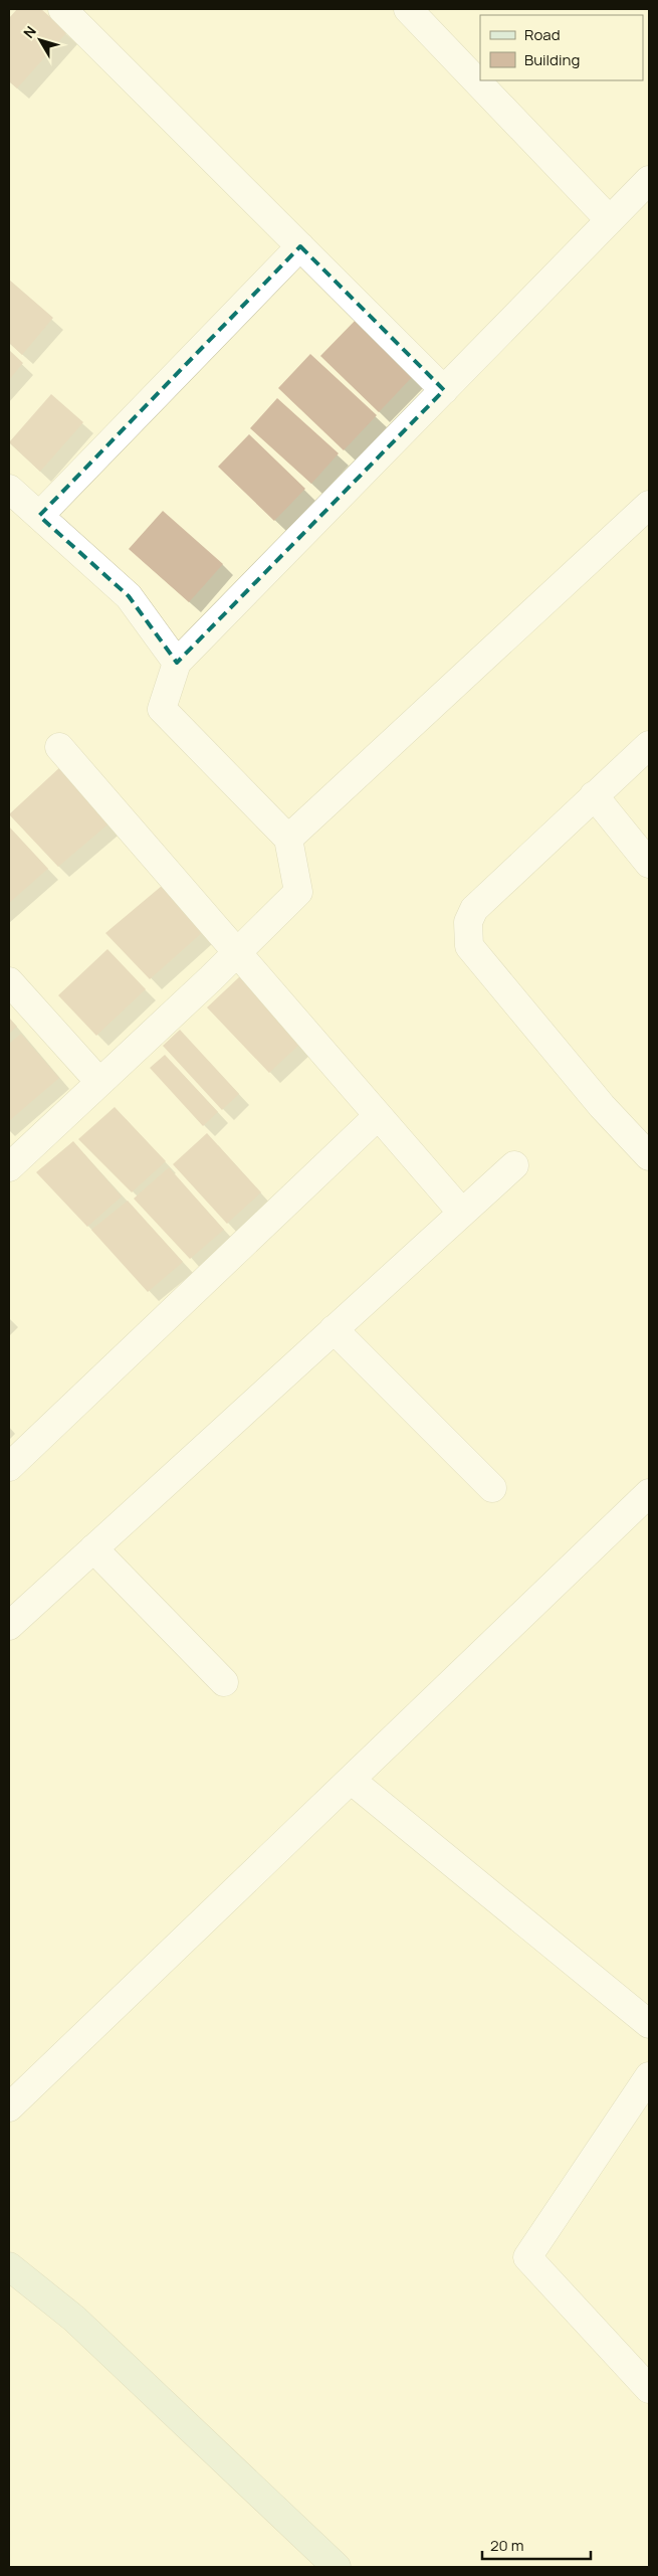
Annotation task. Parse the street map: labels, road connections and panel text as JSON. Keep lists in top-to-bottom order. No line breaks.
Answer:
{"legend":["Road","Building"],"scale_bar":"20 m","north":"top left"}
